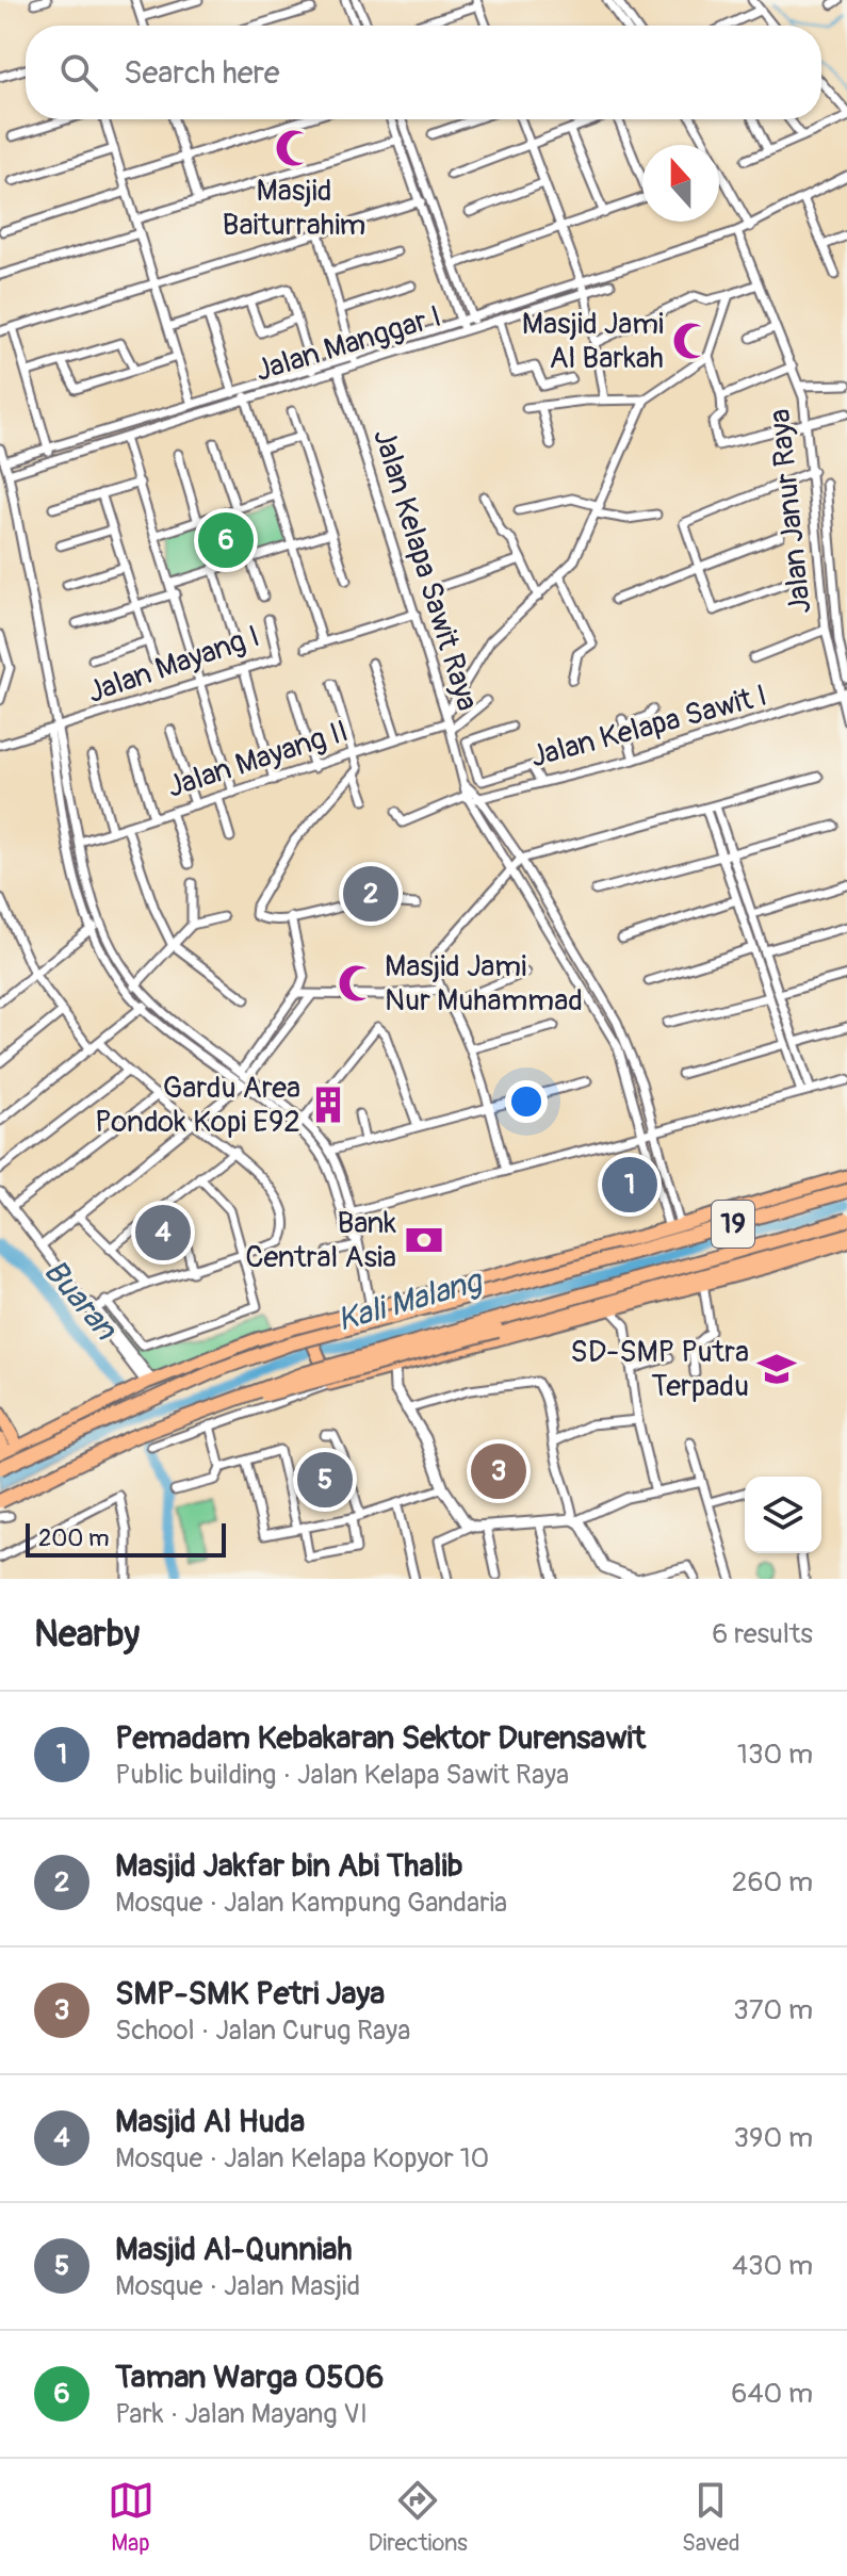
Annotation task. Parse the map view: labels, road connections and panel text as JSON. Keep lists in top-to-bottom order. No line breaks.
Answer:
{"streets":{"highway":["19"],"street":["Jalan Manggar I","Jalan Janur Raya","Jalan Kelapa Sawit Raya","Jalan Mayang I","Jalan Kelapa Sawit I","Jalan Mayang II"]},"crossings":[["Jalan Manggar I","Jalan Janur Raya"],["Jalan Manggar I","Jalan Kelapa Sawit Raya"],["Jalan Janur Raya","Jalan Kelapa Sawit I"],["Jalan Kelapa Sawit Raya","Jalan Mayang I"],["Jalan Kelapa Sawit Raya","Jalan Kelapa Sawit I"],["Jalan Kelapa Sawit Raya","Jalan Mayang II"]],"water":["Buaran","Kali Malang"],"places":{"mosque":["Masjid Baiturrahim","Masjid Jami Al Barkah","Masjid Jami Nur Muhammad"],"building":["Gardu Area Pondok Kopi E92"],"bank":["Bank Central Asia"],"school or university":["SD-SMP Putra Terpadu"]},"scale_bar":"200 m","north":"top","page":{"search":"Search here","pins":["6","2","1","4","3","5"],"scale":"200 m","heading":["Nearby","6 results"],"list":[{"mark":"1","name":"Pemadam Kebakaran Sektor Durensawit","note":"Public building · Jalan Kelapa Sawit Raya","value":"130 m"},{"mark":"2","name":"Masjid Jakfar bin Abi Thalib","note":"Mosque · Jalan Kampung Gandaria","value":"260 m"},{"mark":"3","name":"SMP-SMK Petri Jaya","note":"School · Jalan Curug Raya","value":"370 m"},{"mark":"4","name":"Masjid Al Huda","note":"Mosque · Jalan Kelapa Kopyor 10","value":"390 m"},{"mark":"5","name":"Masjid Al-Qunniah","note":"Mosque · Jalan Masjid","value":"430 m"},{"mark":"6","name":"Taman Warga 0506","note":"Park · Jalan Mayang VI","value":"640 m"}],"nav":["Map","Directions","Saved"]}}
